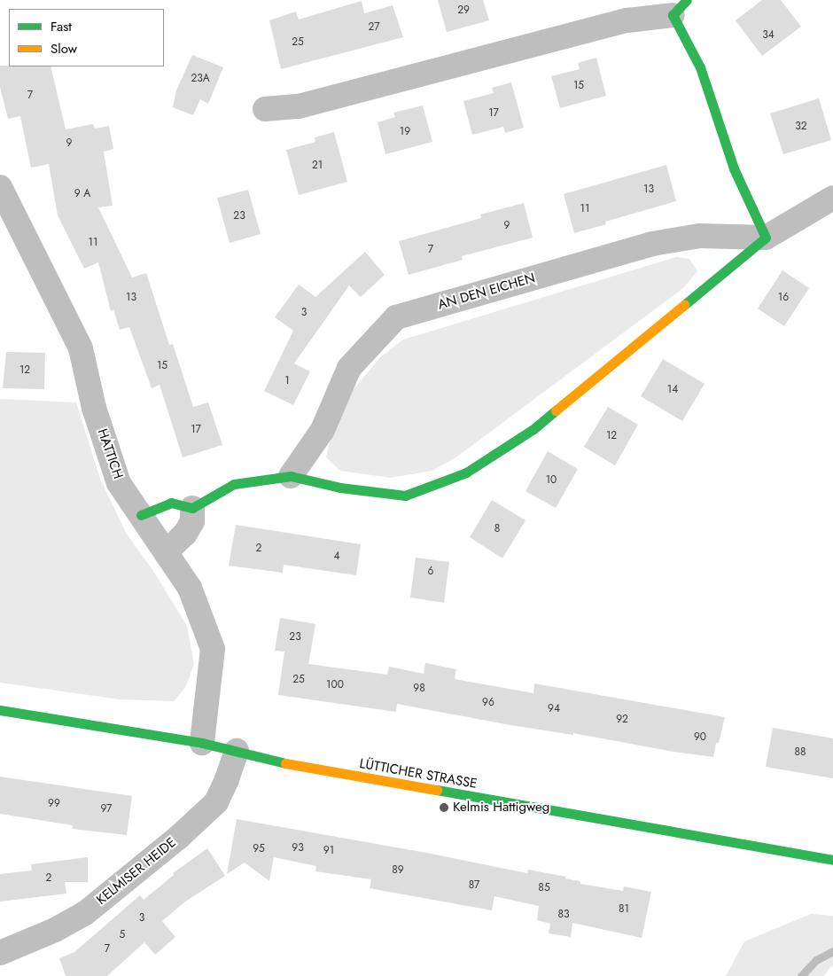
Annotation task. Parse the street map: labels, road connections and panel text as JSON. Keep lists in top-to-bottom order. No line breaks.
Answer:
{"streets":{"street":["AN DEN EICHEN","HATTICH","LÜTTICHER STRASSE","KELMISER HEIDE"]},"crossings":[["HATTICH","LÜTTICHER STRASSE"],["LÜTTICHER STRASSE","KELMISER HEIDE"]],"places":["Kelmis Hattigweg"],"house_numbers":["29","27","34","25","23A","15","7","17","32","19","9","21","13","9 A","11","23","9","11","7","13","16","3","15","12","1","14","17","12","10","8","2","4","6","23","25","100","98","96","94","92","90","88","99","97","93","95","91","89","2","87","85","81","83","3","5","7"],"legend":["Fast","Slow"]}
